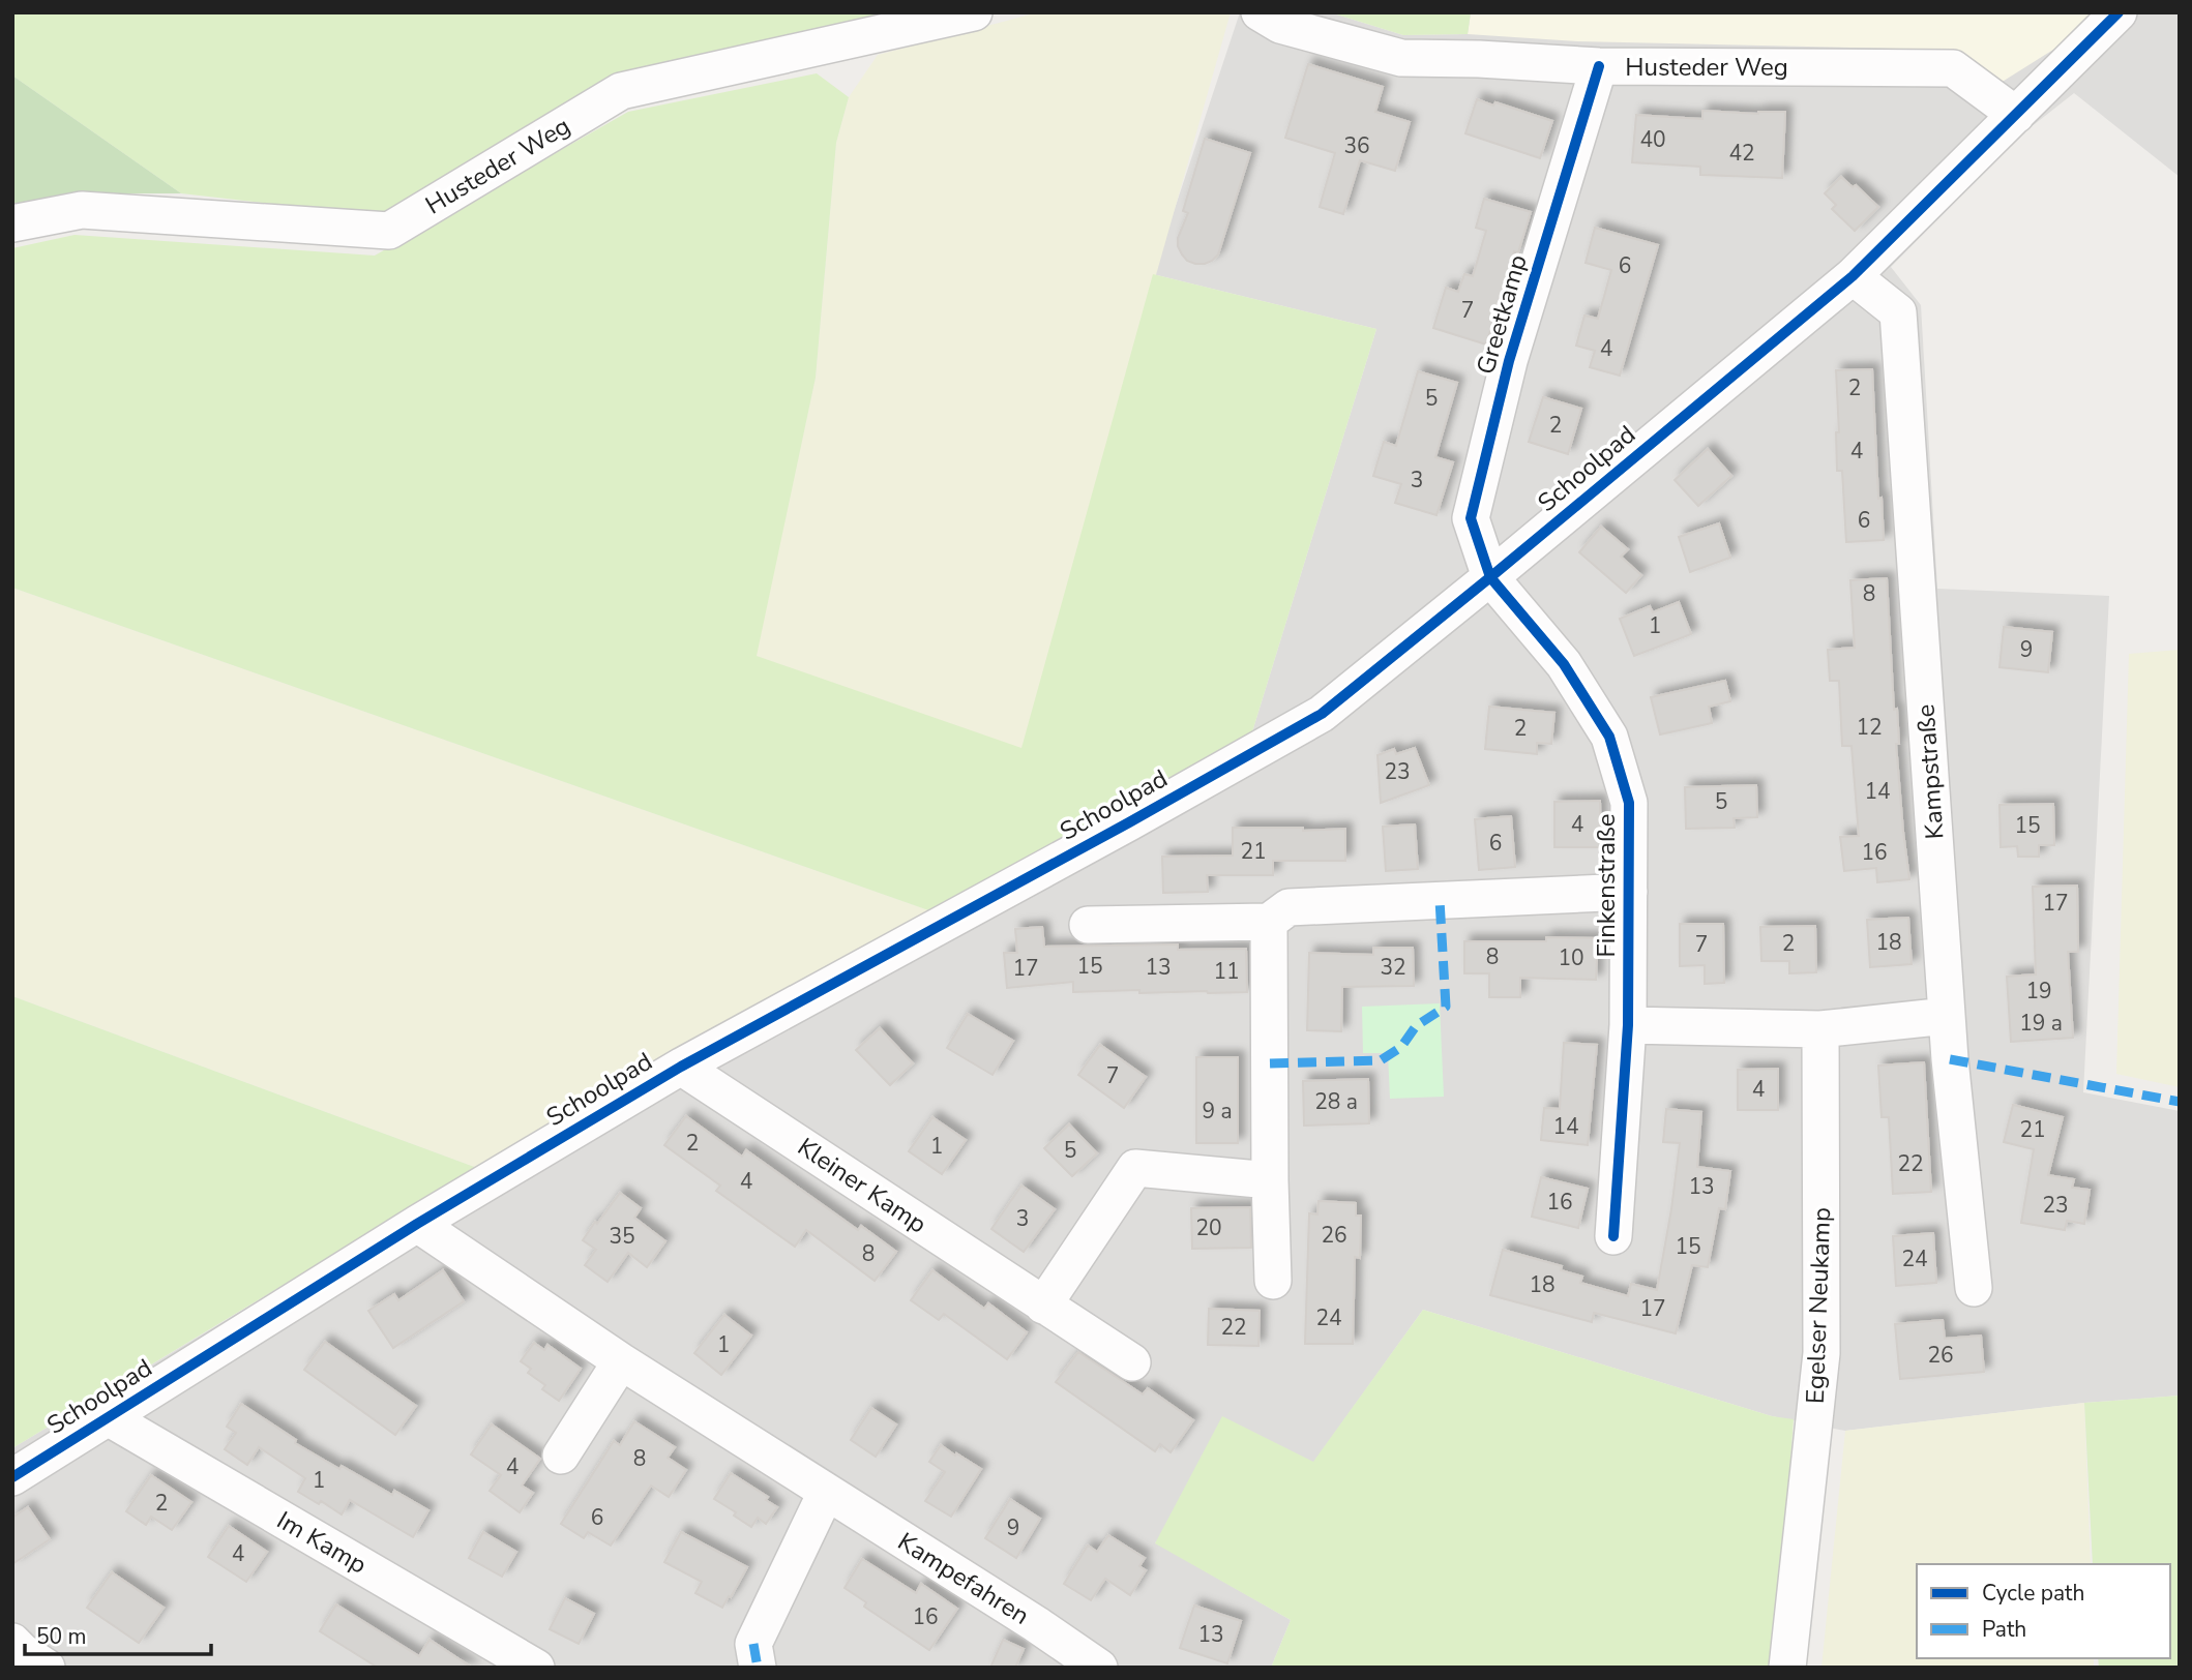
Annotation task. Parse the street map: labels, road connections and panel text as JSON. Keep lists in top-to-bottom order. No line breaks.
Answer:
{"streets":{"street":["Husteder Weg","Greetkamp","Schoolpad","Kampstraße","Finkenstraße","Kleiner Kamp","Egelser Neukamp","Im Kamp","Kampefahren"]},"crossings":[["Husteder Weg","Greetkamp"],["Husteder Weg","Schoolpad"],["Greetkamp","Schoolpad"],["Greetkamp","Finkenstraße"],["Schoolpad","Kampstraße"],["Schoolpad","Finkenstraße"],["Schoolpad","Kleiner Kamp"],["Schoolpad","Im Kamp"],["Schoolpad","Kampefahren"]],"house_numbers":["40","36","42","6","7","4","2","5","2","4","3","6","8","1","9","12","2","23","14","5","4","15","6","21","16","17","18","2","7","8","10","15","13","32","17","11","19","19 a","7","4","28 a","9 a","14","21","2","1","5","22","4","13","16","23","3","20","26","35","15","8","24","18","17","24","22","1","26","8","4","1","2","6","9","4","16","13"],"legend":["Cycle path","Path"],"scale_bar":"50 m"}
